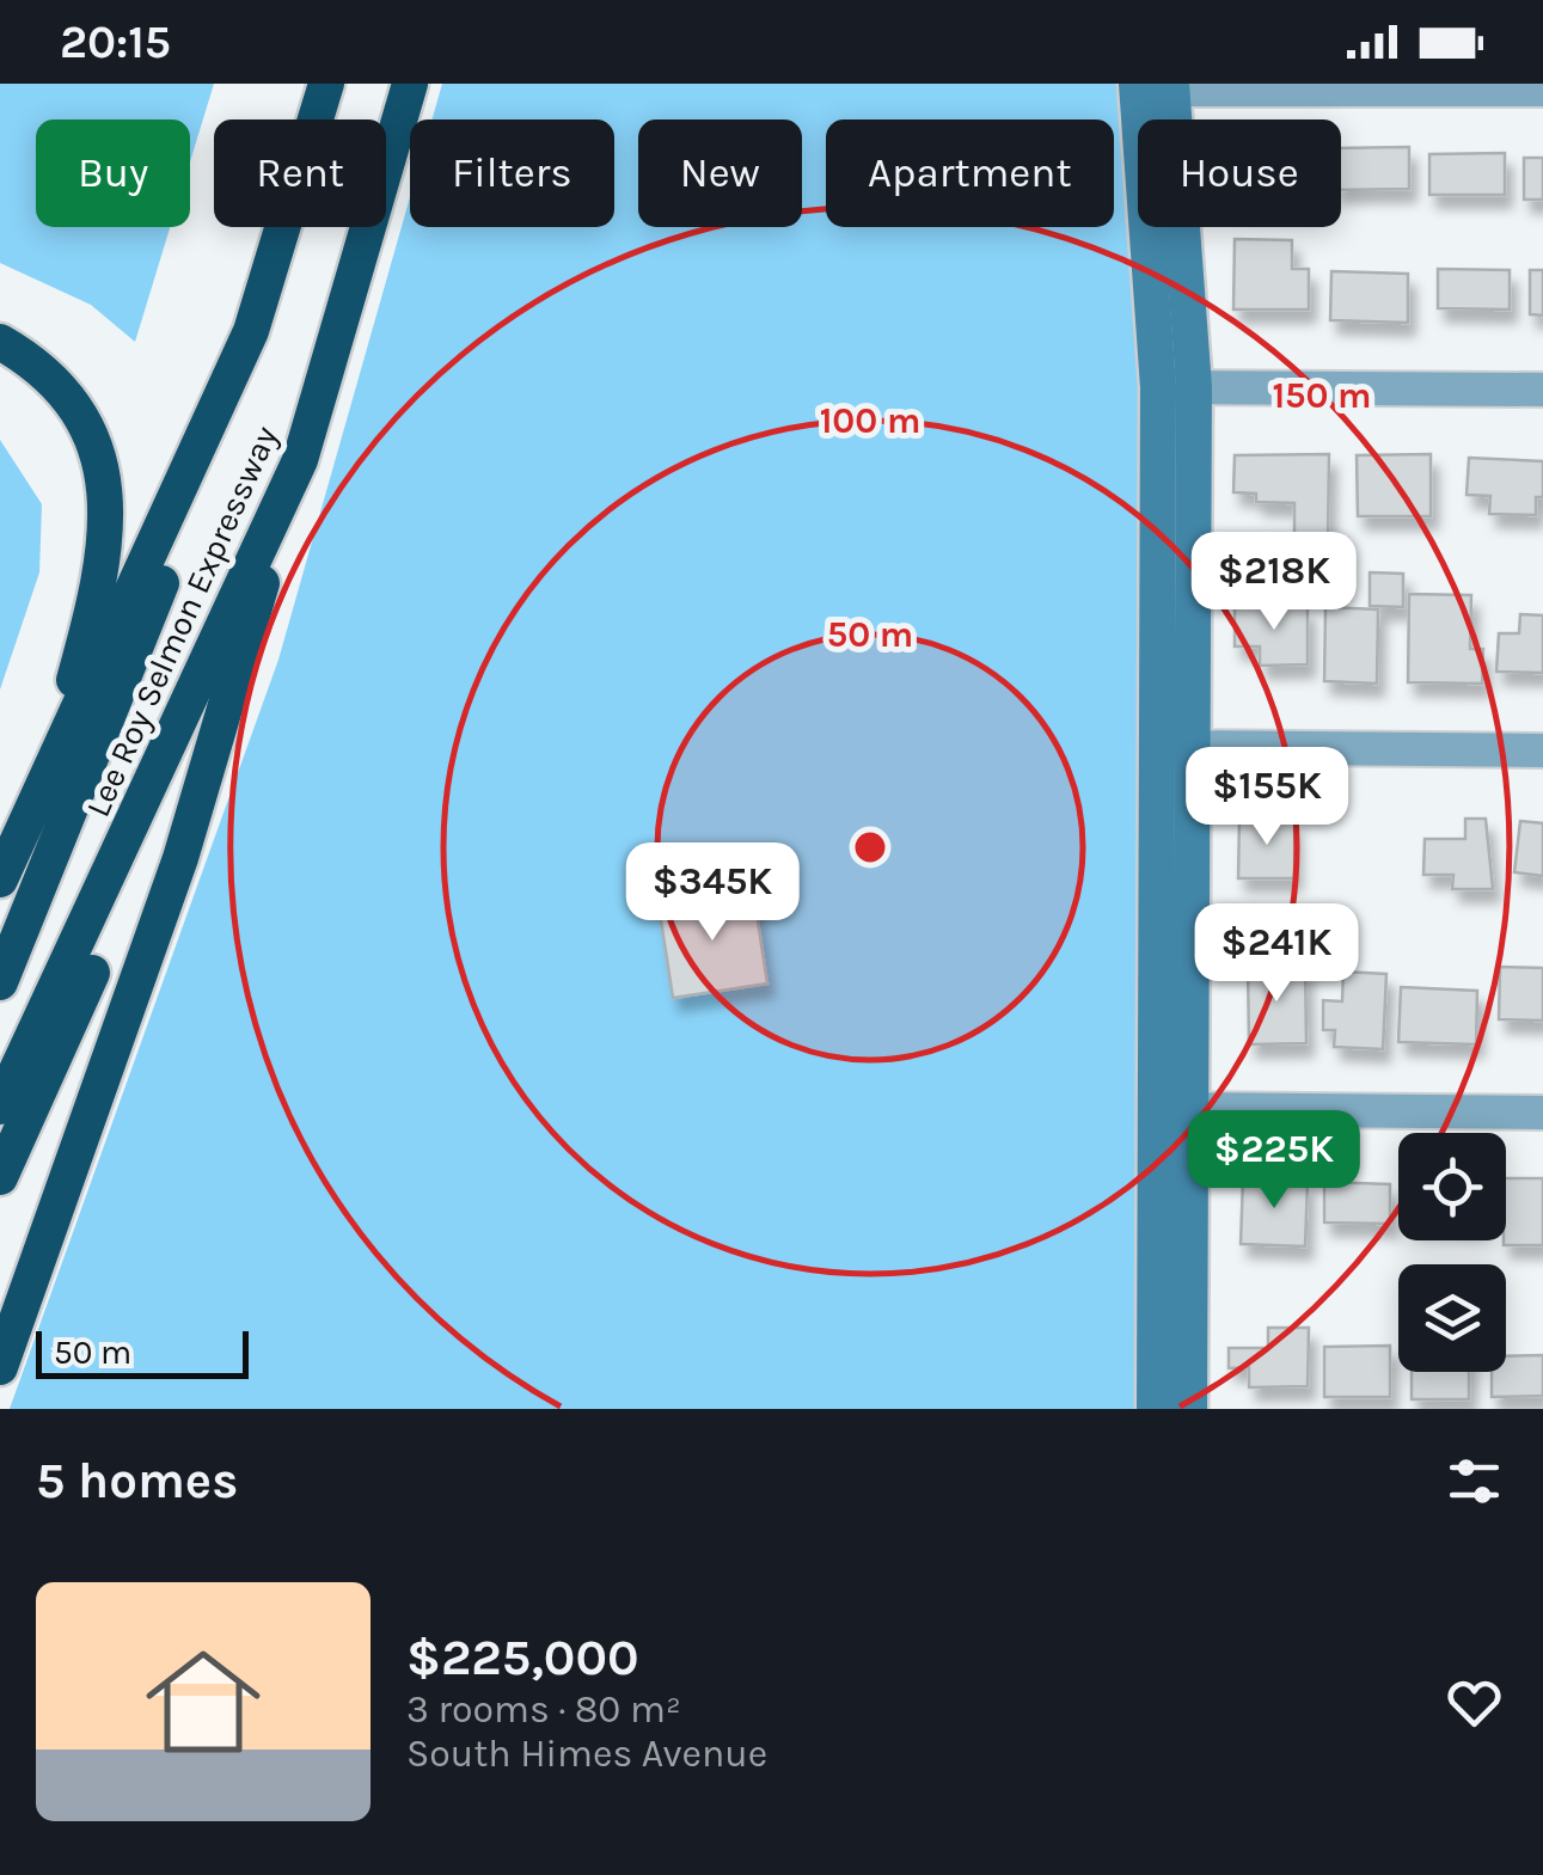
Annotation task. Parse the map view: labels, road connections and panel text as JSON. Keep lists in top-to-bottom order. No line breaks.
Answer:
{"streets":{"highway":["Lee Roy Selmon Expressway"]},"scale_bar":"50 m","page":{"status":"20:15","chip":["Buy","Rent","Filters","New","Apartment","House"],"price":["$218K","$155K","$345K","$241K","$225K"],"scale":"50 m","heading":"5 homes","list":[{"name":"$225,000","note":"3 rooms · 80 m² · South Himes Avenue"}]},"rings":["150 m","100 m","50 m"]}
